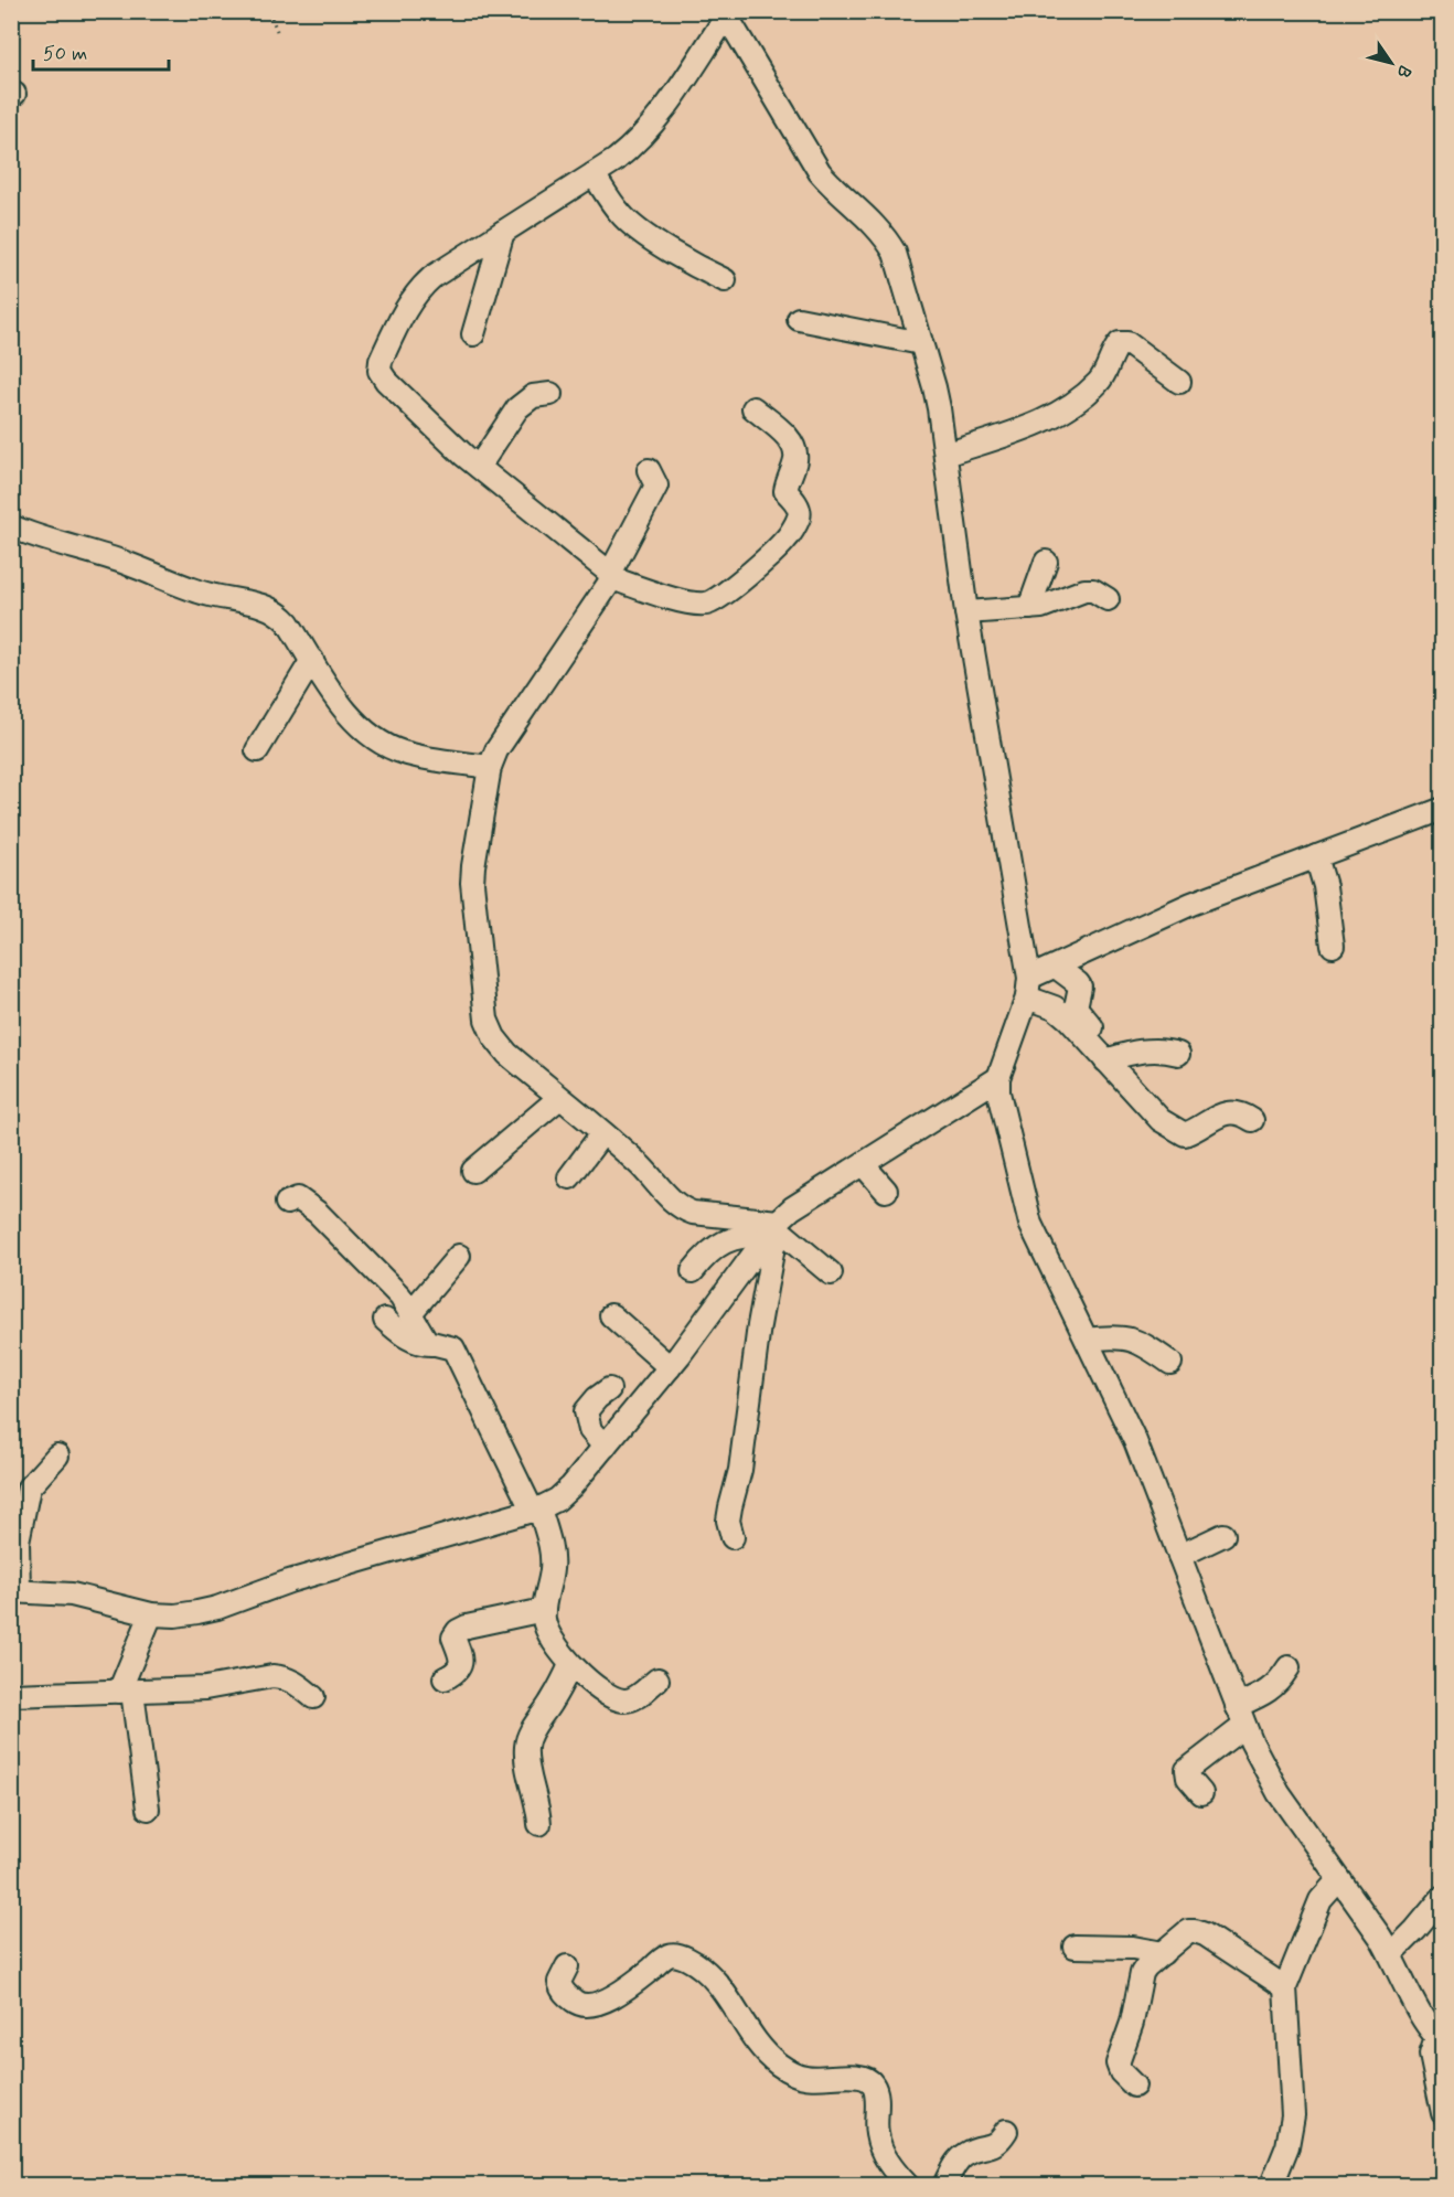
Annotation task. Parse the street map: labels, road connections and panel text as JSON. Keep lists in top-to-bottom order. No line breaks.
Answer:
{"scale_bar":"50 m","north":"bottom right"}
